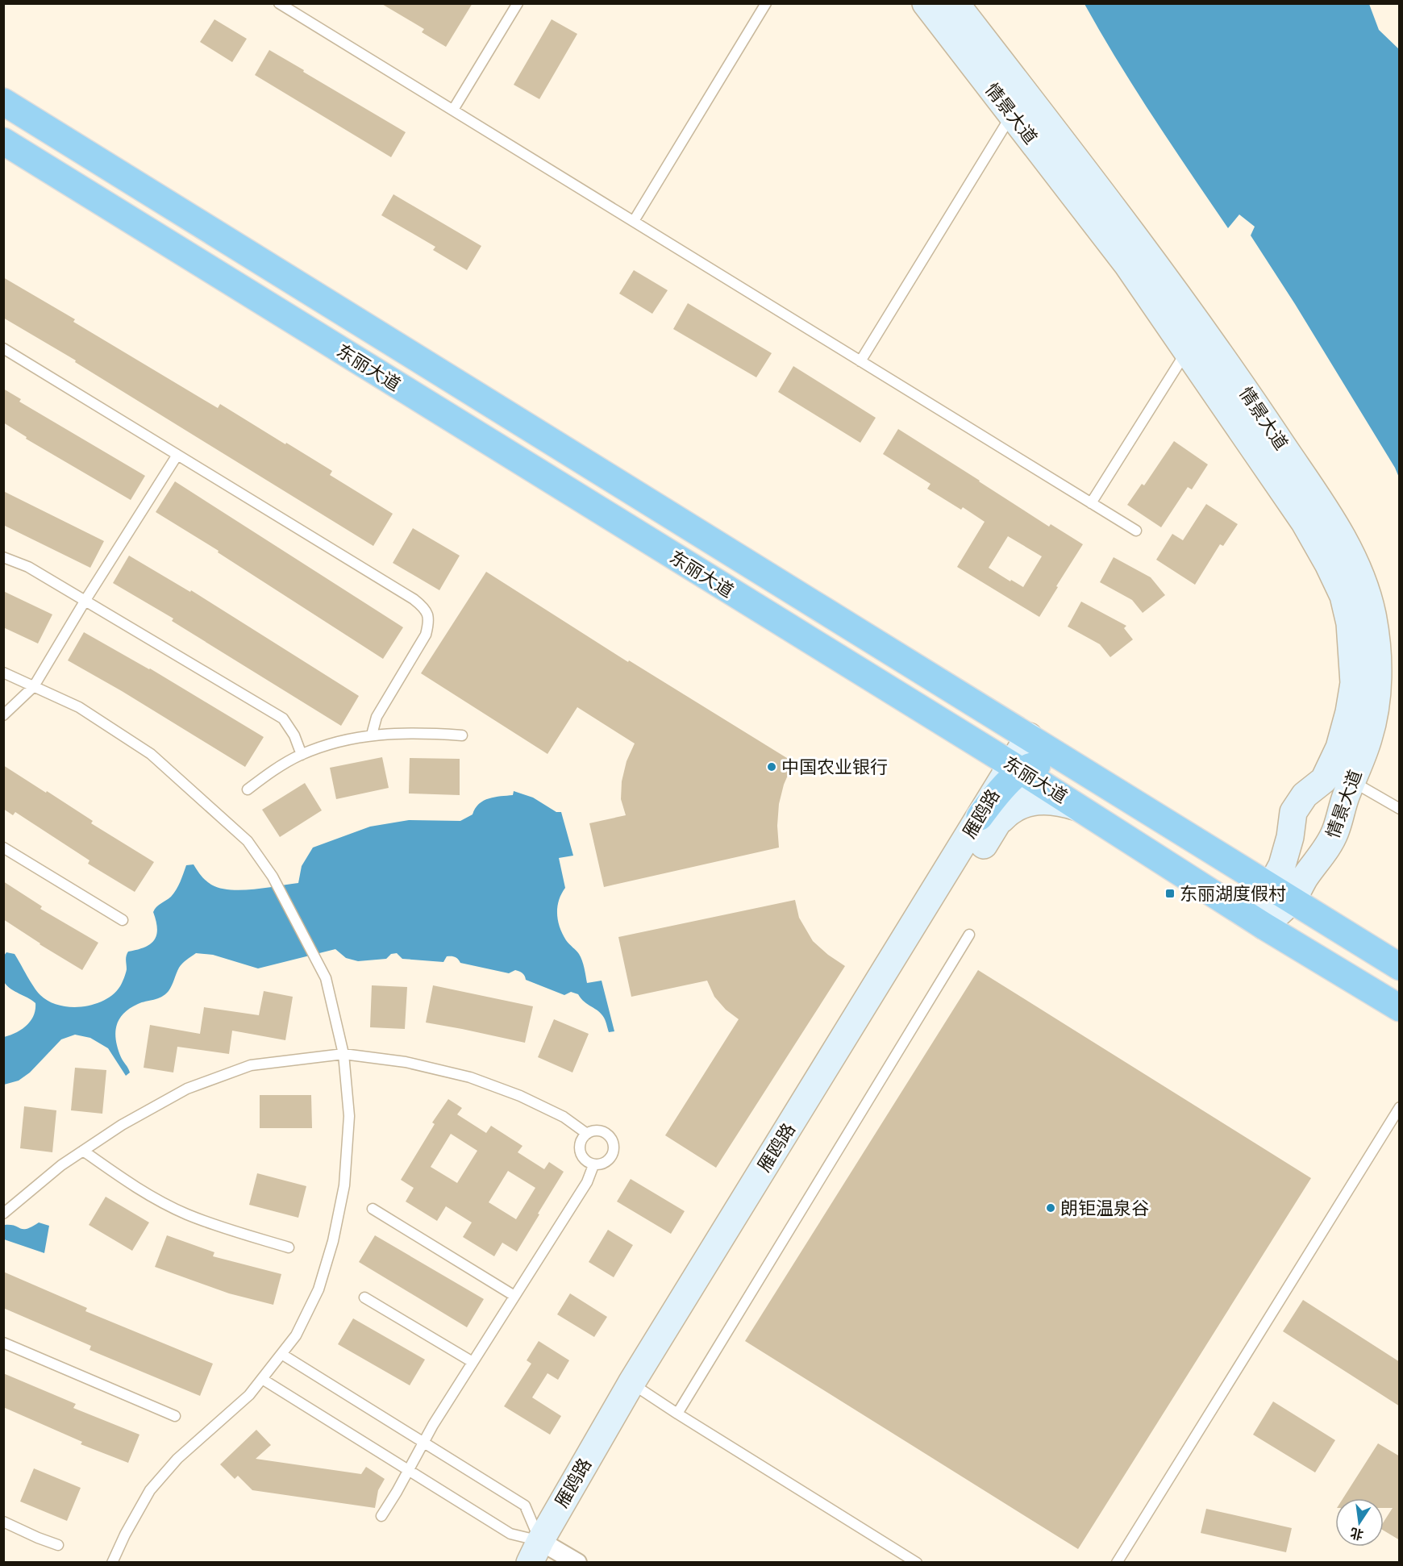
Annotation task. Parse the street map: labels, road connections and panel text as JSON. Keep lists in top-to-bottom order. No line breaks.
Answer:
{"streets":{"highway":["东丽大道"],"street":["情景大道","雁鸥路"]},"crossings":[["情景大道","东丽大道"],["东丽大道","雁鸥路"]],"places":{"other":["中国农业银行","朗钜温泉谷"],"transit":["东丽湖度假村"]},"north":"bottom"}
